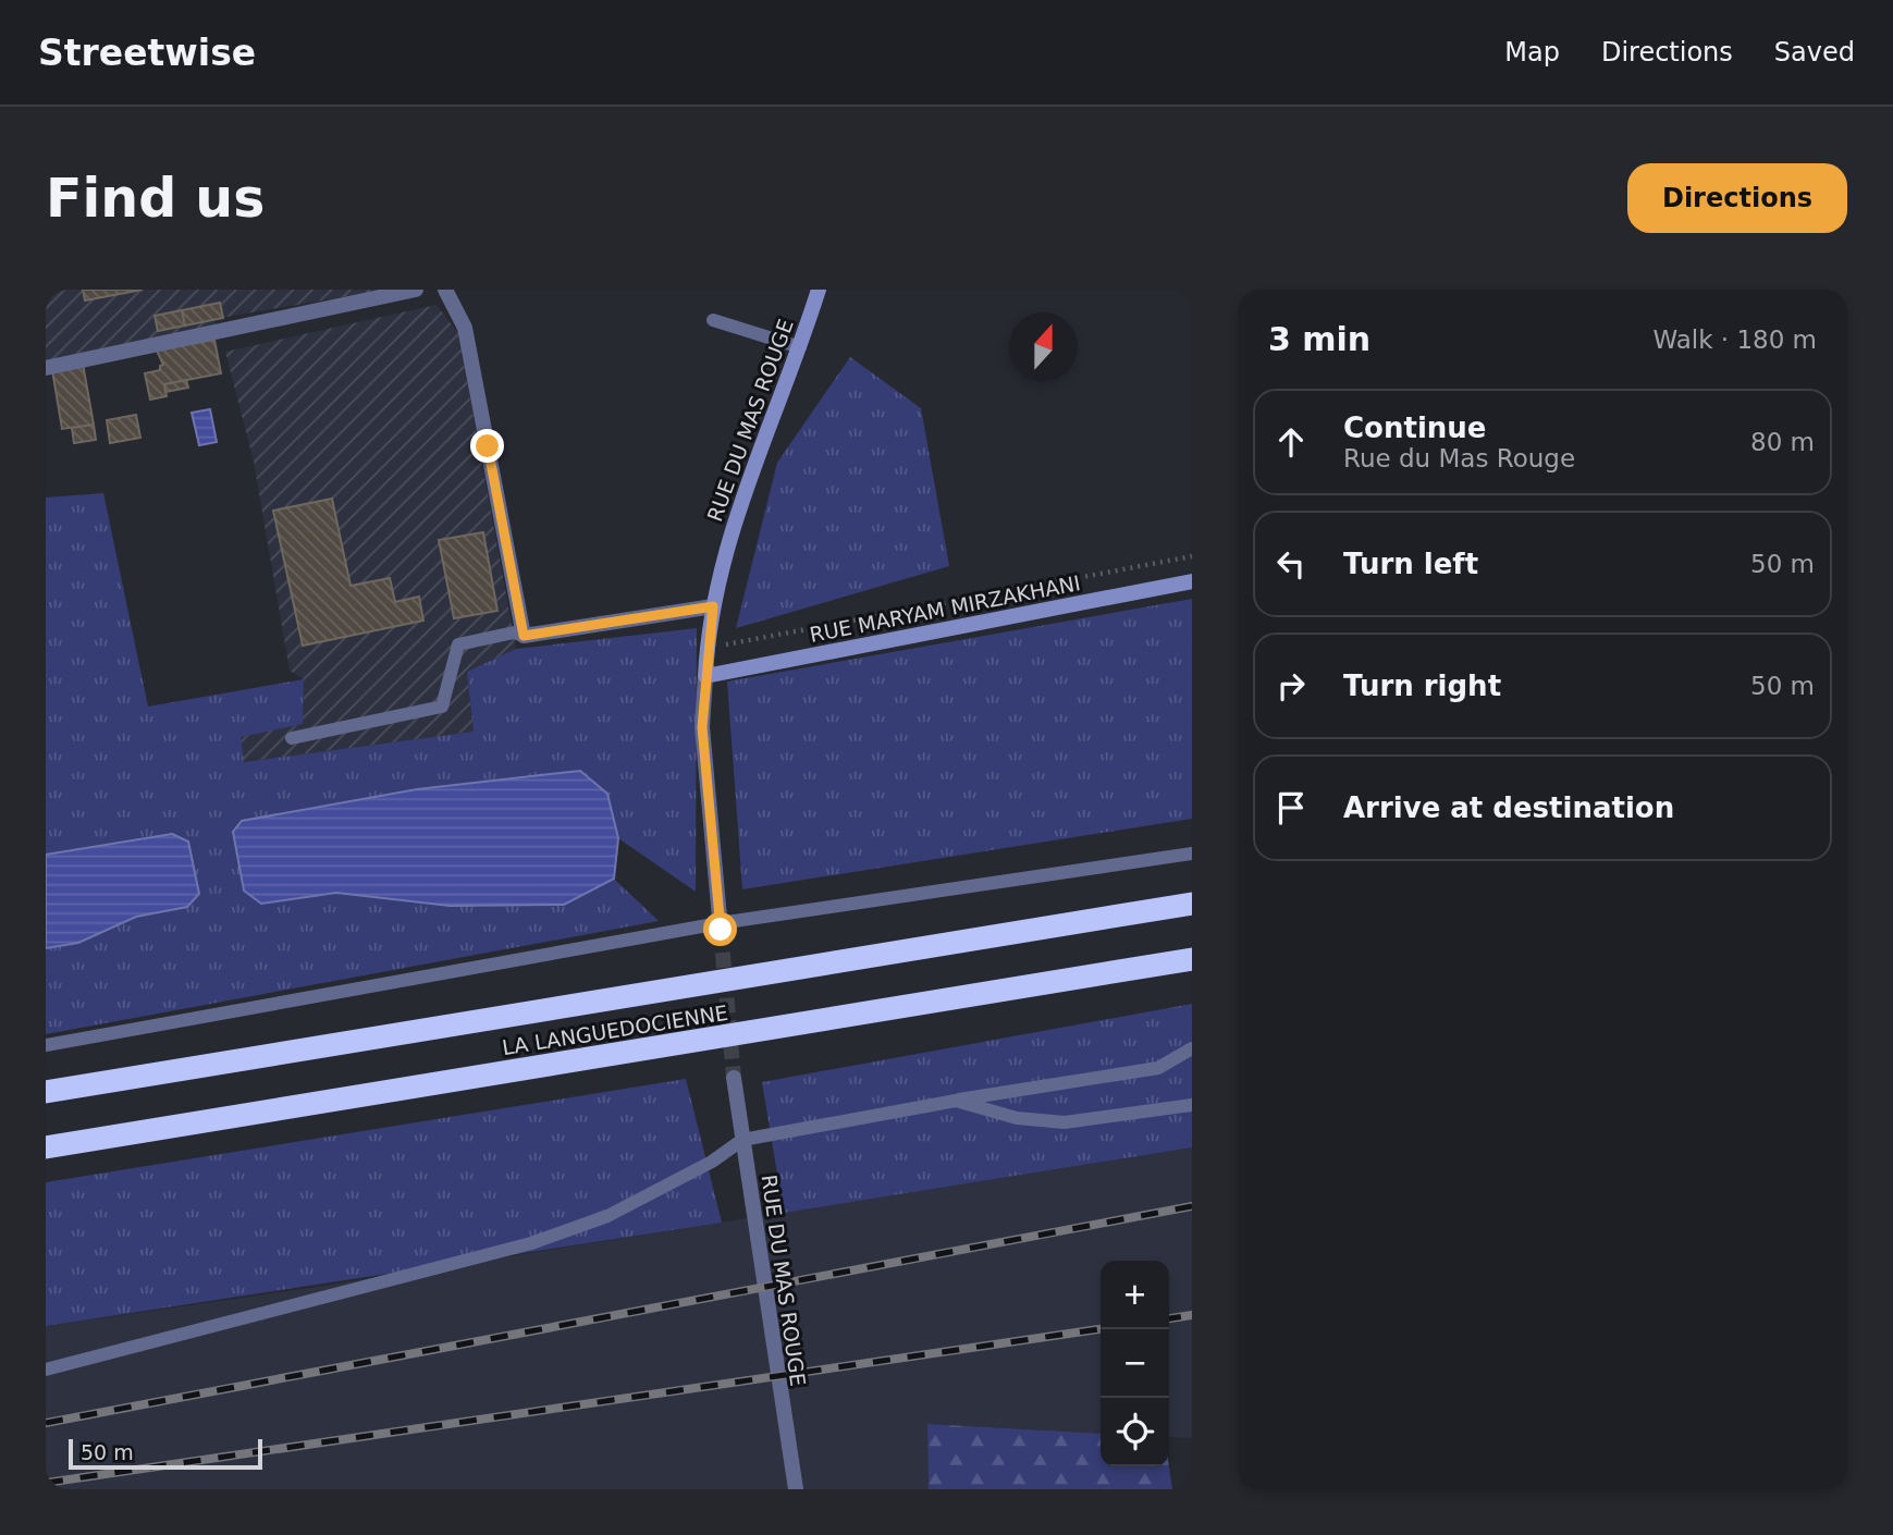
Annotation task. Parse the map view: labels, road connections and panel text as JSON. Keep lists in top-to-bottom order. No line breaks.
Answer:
{"streets":{"highway":["LA LANGUEDOCIENNE"],"street":["RUE DU MAS ROUGE","RUE MARYAM MIRZAKHANI"]},"crossings":[["RUE DU MAS ROUGE","RUE MARYAM MIRZAKHANI"]],"scale_bar":"50 m","north":"top","page":{"header":"Streetwise","nav":["Map","Directions","Saved"],"buttons":"Directions","title":"Find us","heading":["3 min","Walk · 180 m"],"list":[["Continue","Rue du Mas Rouge","80 m"],["Turn left","50 m"],["Turn right","50 m"],"Arrive at destination"],"map_buttons":["+","−"],"scale":"50 m"}}
